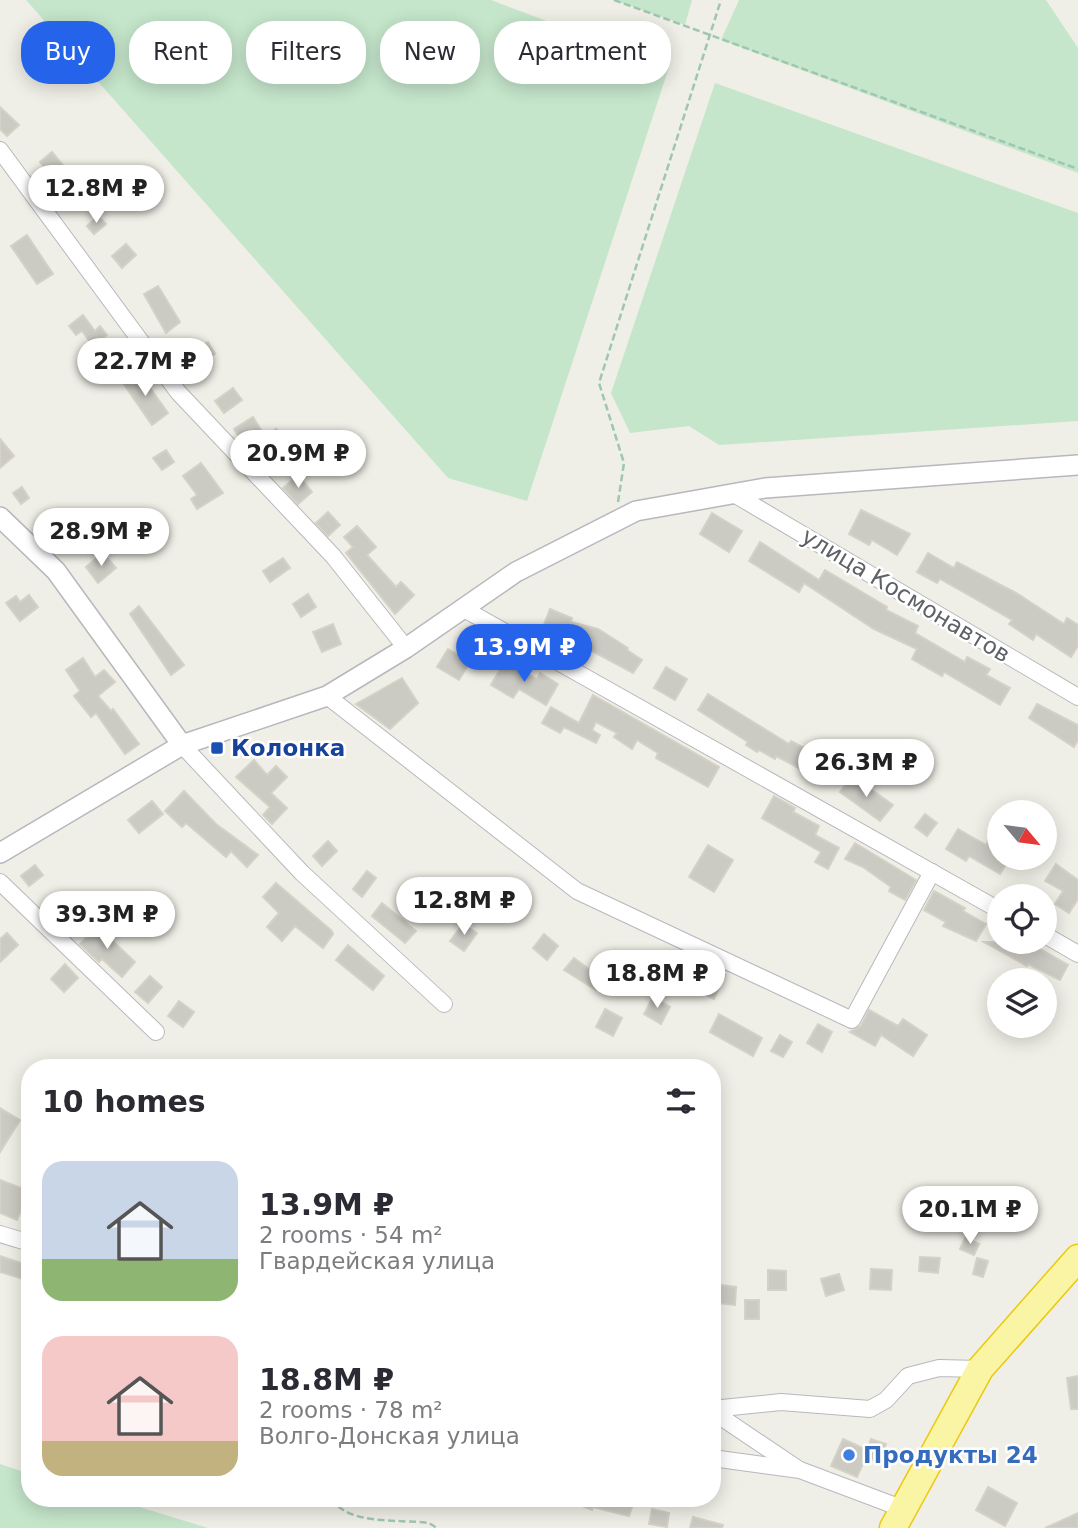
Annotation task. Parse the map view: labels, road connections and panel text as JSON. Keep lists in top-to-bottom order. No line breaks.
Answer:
{"streets":{"street":["улица Космонавтов"]},"places":{"transit":["Колонка"],"other":["Продукты 24"]},"north":"bottom right","page":{"chip":["Buy","Rent","Filters","New","Apartment"],"price":["12.8M ₽","22.7M ₽","20.9M ₽","28.9M ₽","13.9M ₽","26.3M ₽","12.8M ₽","39.3M ₽","18.8M ₽","20.1M ₽"],"heading":"10 homes","list":[{"name":"13.9M ₽","note":"2 rooms · 54 m² · Гвардейская улица"},{"name":"18.8M ₽","note":"2 rooms · 78 m² · Волго-Донская улица"}]}}
